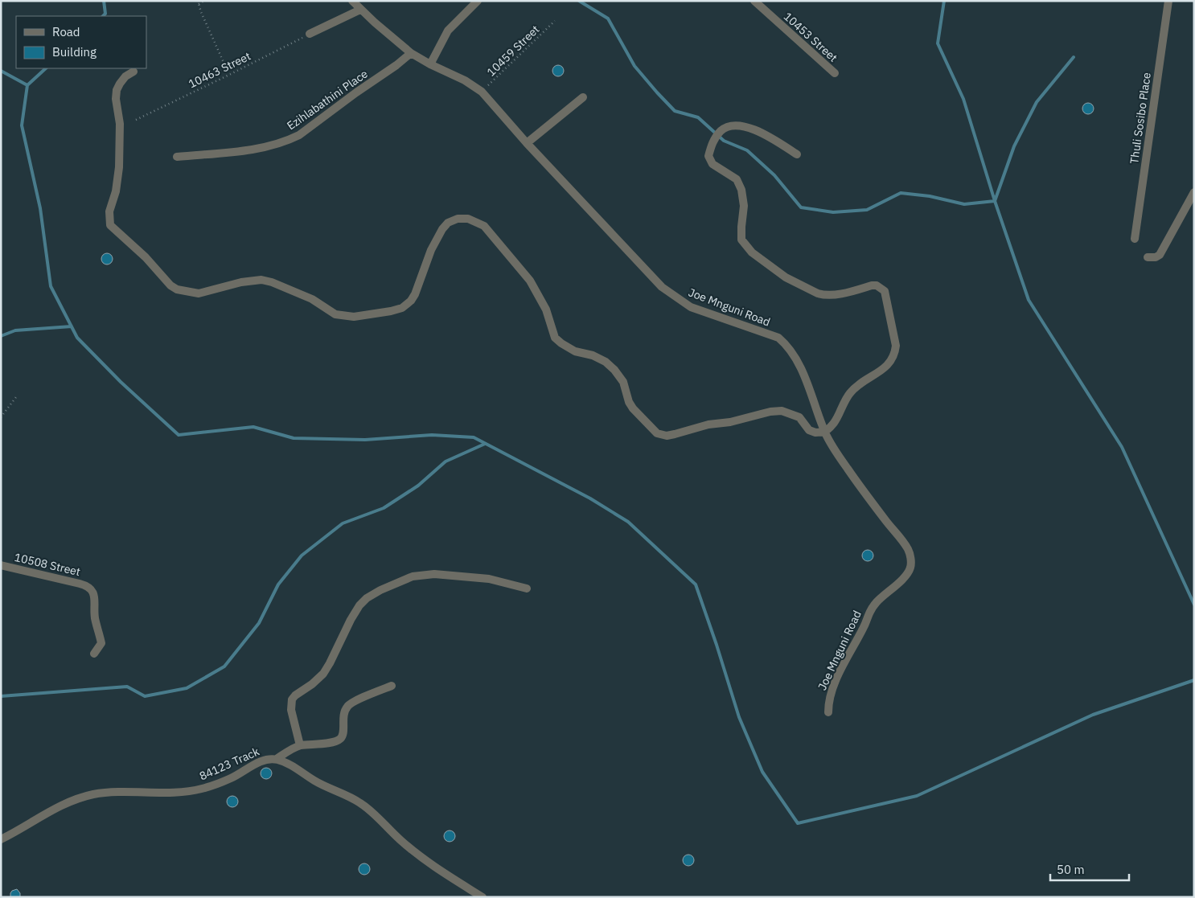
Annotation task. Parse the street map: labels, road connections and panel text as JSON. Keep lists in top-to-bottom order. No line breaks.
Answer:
{"streets":{"street":["10453 Street","Ezihlabathini Place","Thuli Sosibo Place","Joe Mnguni Road","10508 Street","84123 Track"],"path":["10459 Street","10463 Street"]},"crossings":[["10459 Street","Joe Mnguni Road"],["Ezihlabathini Place","Joe Mnguni Road"]],"legend":["Road","Building"],"scale_bar":"50 m"}
